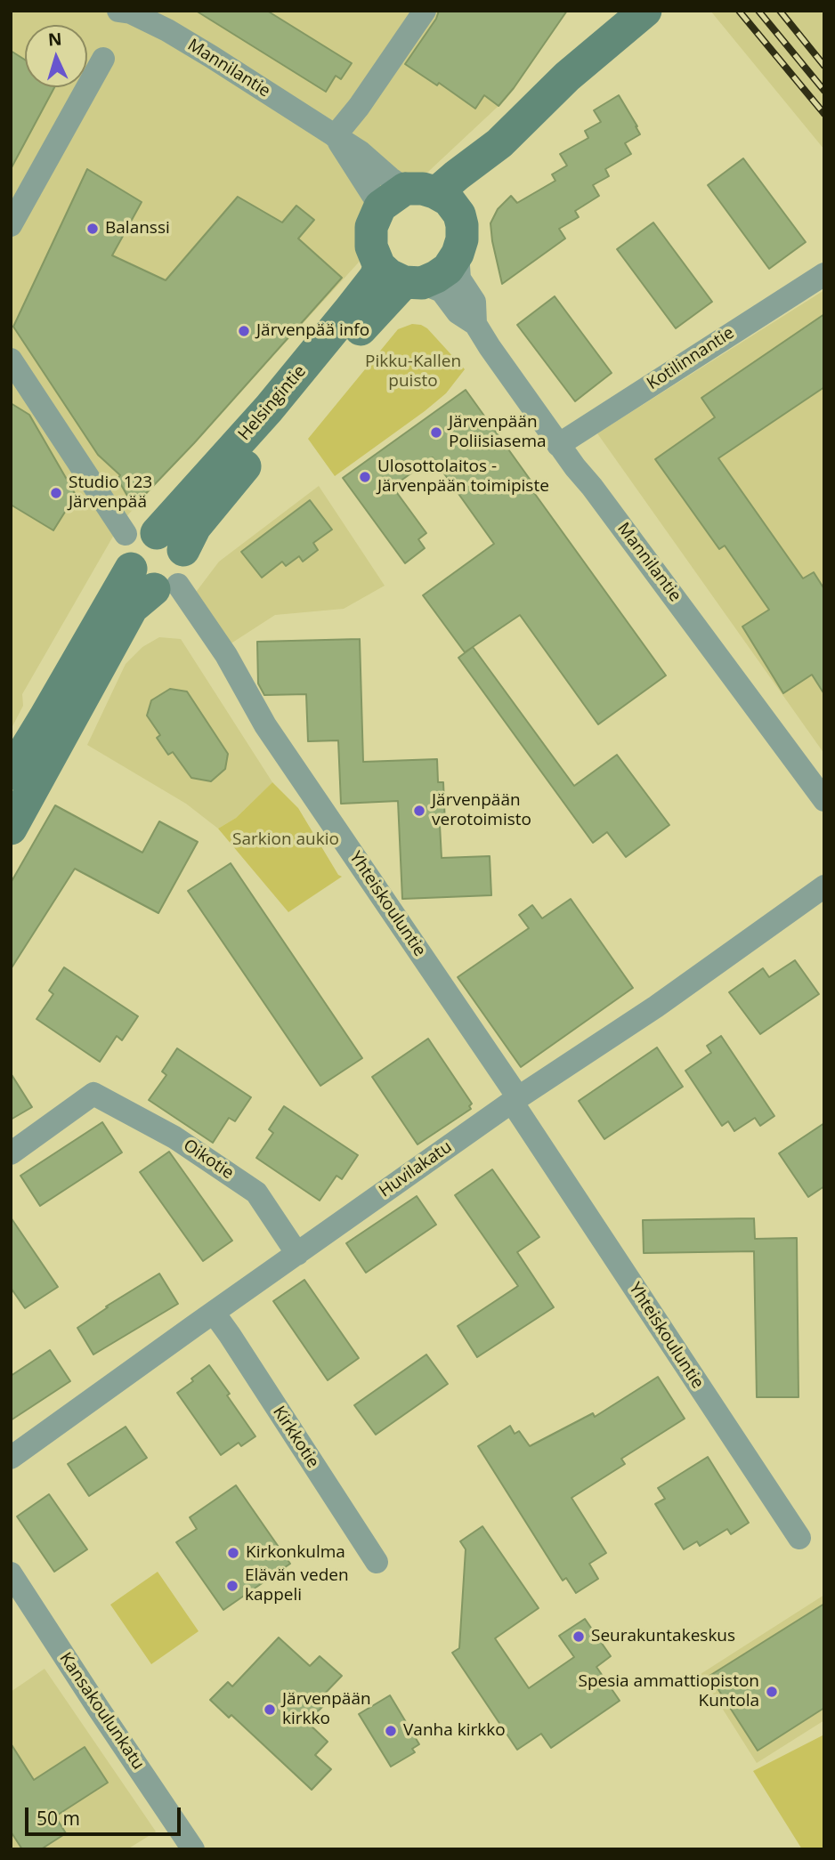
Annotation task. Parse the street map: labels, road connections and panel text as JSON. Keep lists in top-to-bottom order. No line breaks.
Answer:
{"streets":{"main road":["Helsingintie"],"street":["Mannilantie","Kotilinnantie","Yhteiskouluntie","Oikotie","Huvilakatu","Kirkkotie","Kansakoulunkatu"]},"crossings":[["Mannilantie","Kotilinnantie"],["Mannilantie","Helsingintie"],["Helsingintie","Yhteiskouluntie"],["Yhteiskouluntie","Huvilakatu"],["Oikotie","Huvilakatu"],["Huvilakatu","Kirkkotie"]],"parks":["Pikku-Kallen puisto","Sarkion aukio"],"places":["Balanssi","Järvenpää info","Järvenpään Poliisiasema","Ulosottolaitos - Järvenpään toimipiste","Studio 123 Järvenpää","Järvenpään verotoimisto","Kirkonkulma","Elävän veden kappeli","Seurakuntakeskus","Spesia ammattiopiston Kuntola","Järvenpään kirkko","Vanha kirkko"],"scale_bar":"50 m","north":"top"}
